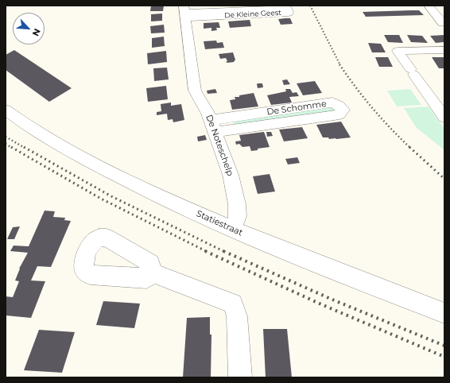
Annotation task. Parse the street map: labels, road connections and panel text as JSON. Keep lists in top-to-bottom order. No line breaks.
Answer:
{"streets":{"street":["De Kleine Geest","De Schomme","De Noteschelp","Statiestraat"]},"crossings":[["De Kleine Geest","De Noteschelp"],["De Schomme","De Noteschelp"],["De Noteschelp","Statiestraat"]],"north":"bottom right"}
